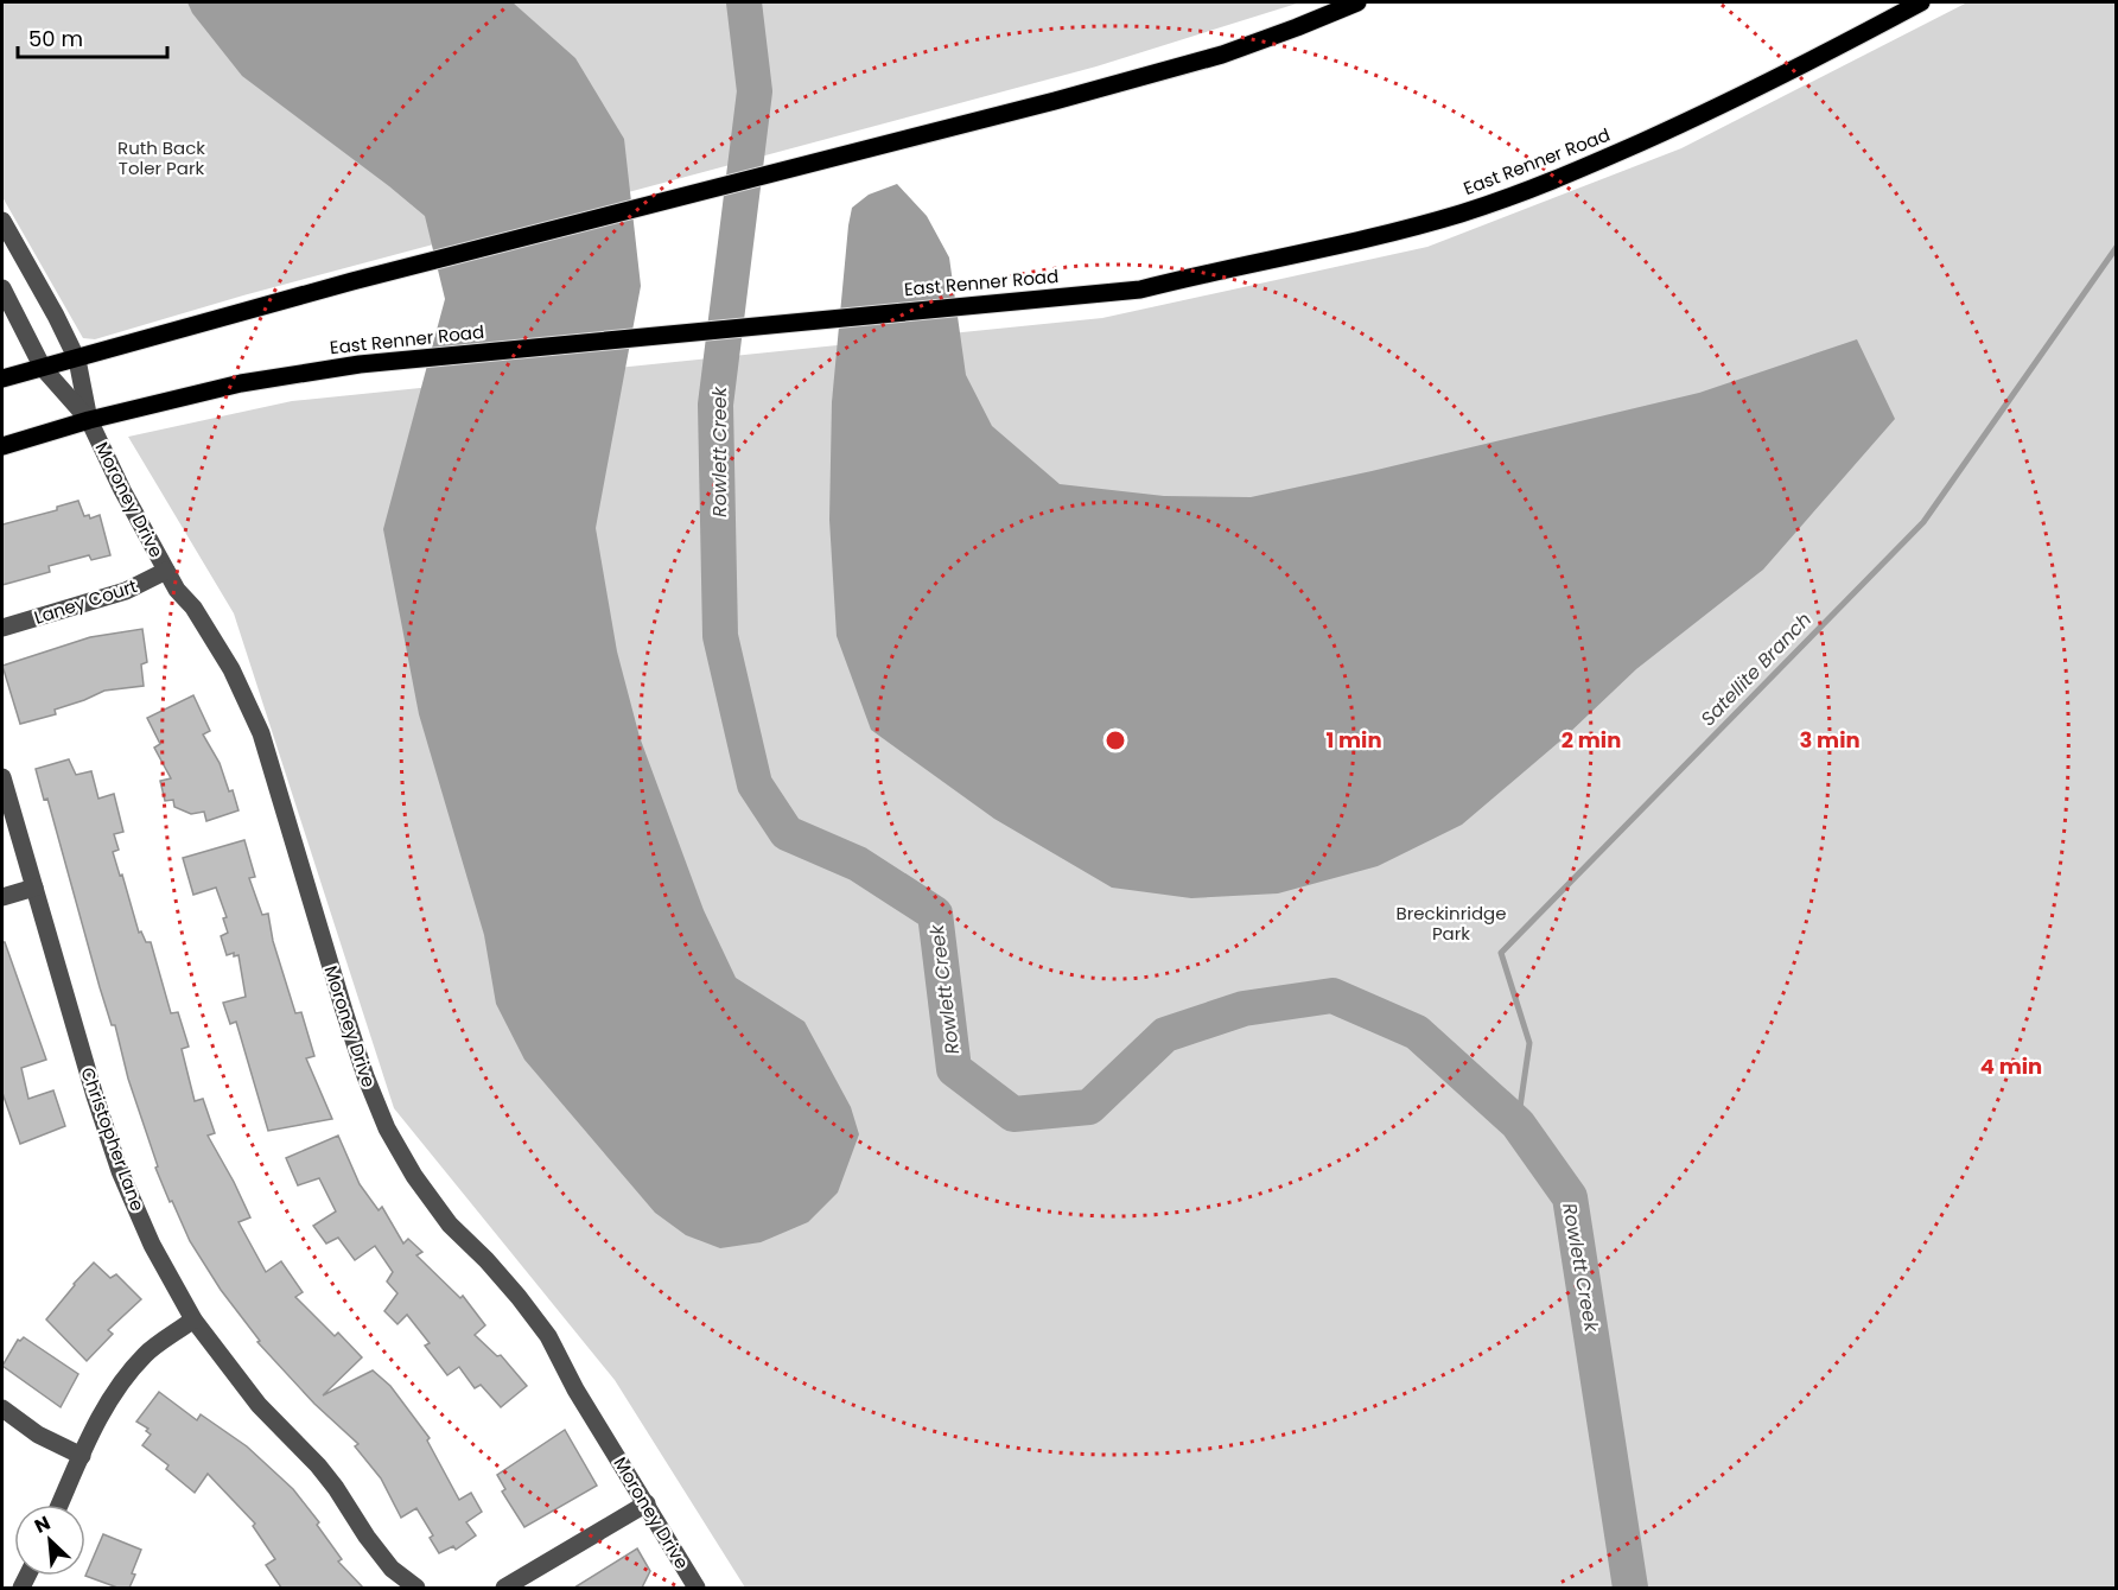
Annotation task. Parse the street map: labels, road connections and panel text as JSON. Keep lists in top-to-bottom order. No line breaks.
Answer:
{"streets":{"main road":["East Renner Road"],"street":["Moroney Drive","Laney Court","Christopher Lane"]},"crossings":[["East Renner Road","Moroney Drive"],["Moroney Drive","Laney Court"]],"water":["Rowlett Creek","Satellite Branch"],"parks":["Ruth Back Toler Park","Breckinridge Park"],"scale_bar":"50 m","north":"top left","rings":["1 min","2 min","3 min","4 min"]}
